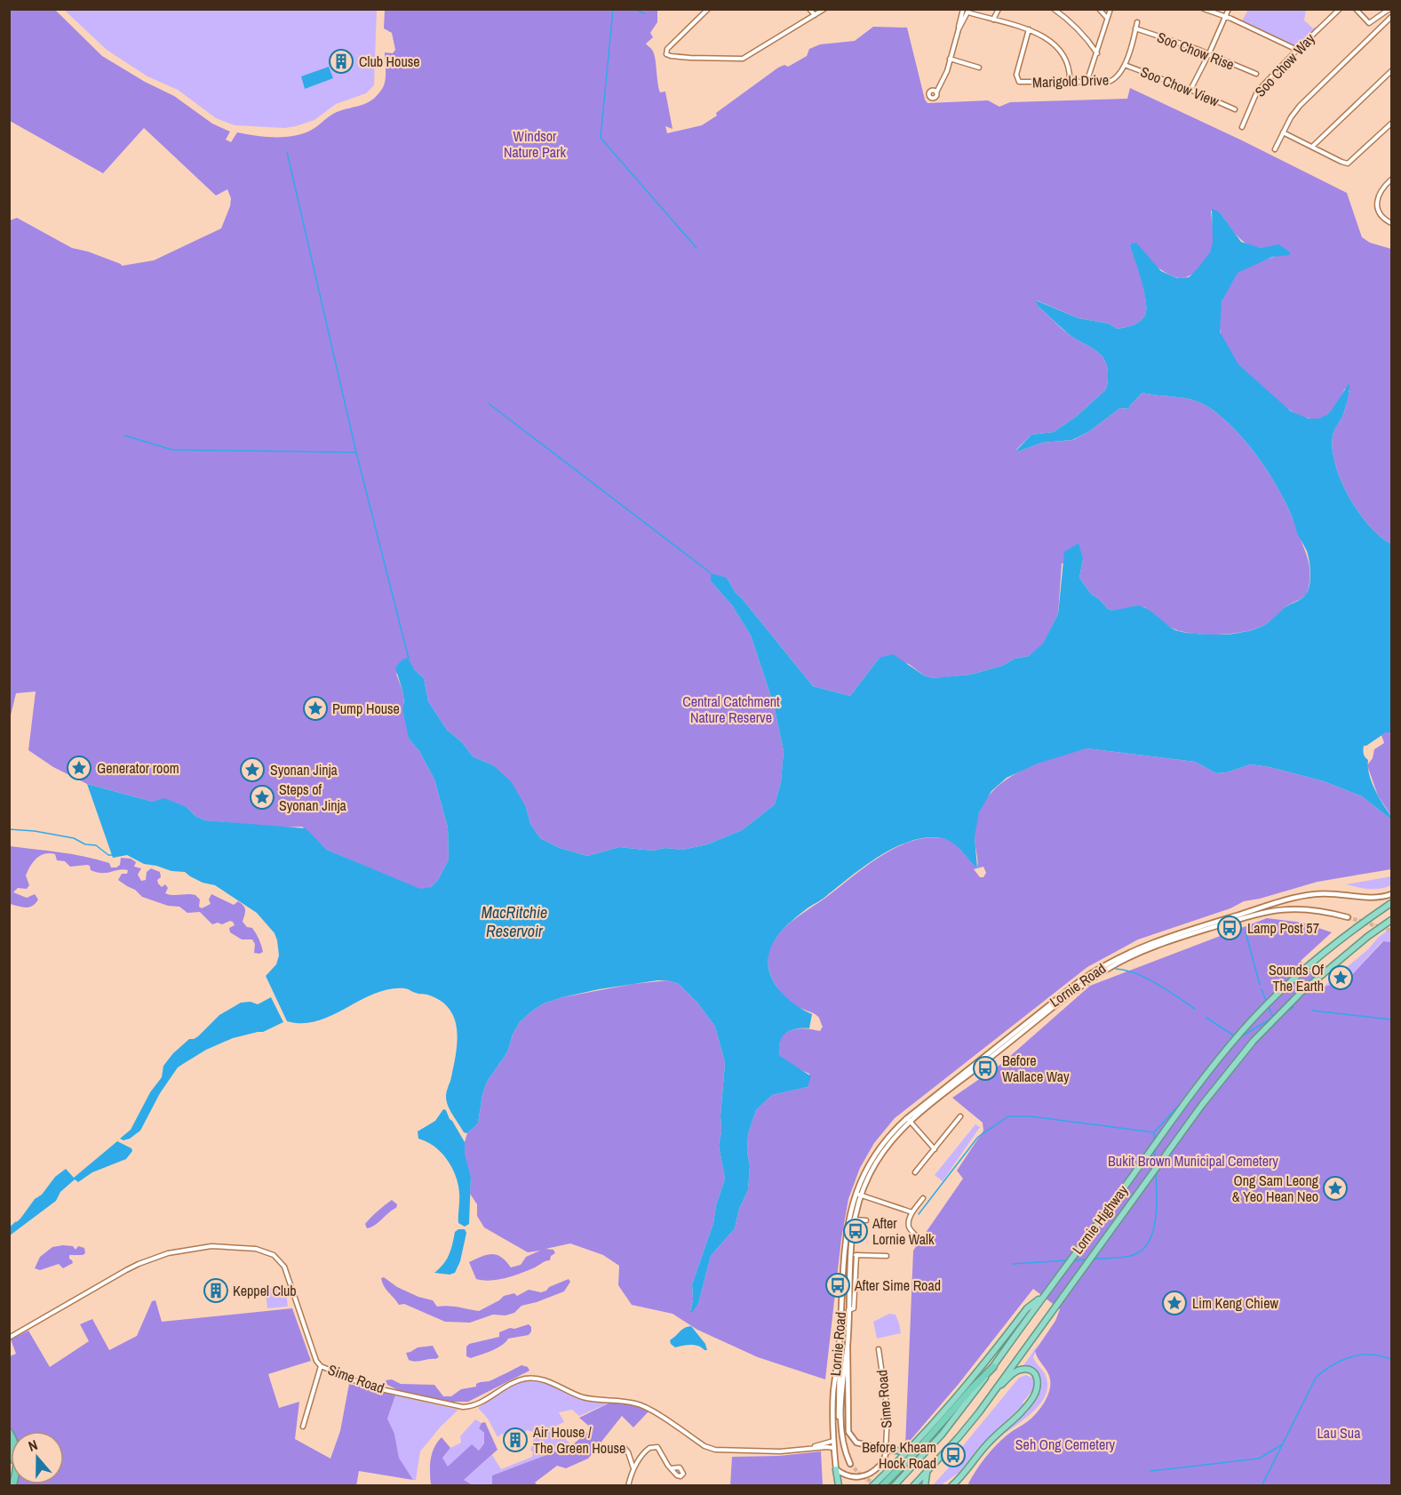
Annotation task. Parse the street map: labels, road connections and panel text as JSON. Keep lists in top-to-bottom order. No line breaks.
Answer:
{"streets":{"highway":["Lornie Highway"],"street":["Soo Chow Rise","Soo Chow Way","Marigold Drive","Soo Chow View","Lornie Road","Sime Road"]},"crossings":[["Soo Chow Rise","Marigold Drive"],["Marigold Drive","Soo Chow View"],["Lornie Road","Sime Road"]],"water":["MacRitchie Reservoir"],"parks":["Windsor Nature Park","Central Catchment Nature Reserve","Bukit Brown Municipal Cemetery","Lau Sua","Seh Ong Cemetery"],"places":{"building":["Club House","Keppel Club","Air House / The Green House"],"place":["Pump House","Generator room","Syonan Jinja","Steps of Syonan Jinja","Sounds Of The Earth","Ong Sam Leong & Yeo Hean Neo","Lim Keng Chiew"],"bus stop":["Lamp Post 57","Before Wallace Way","After Lornie Walk","After Sime Road","Before Kheam Hock Road"]},"north":"top"}
